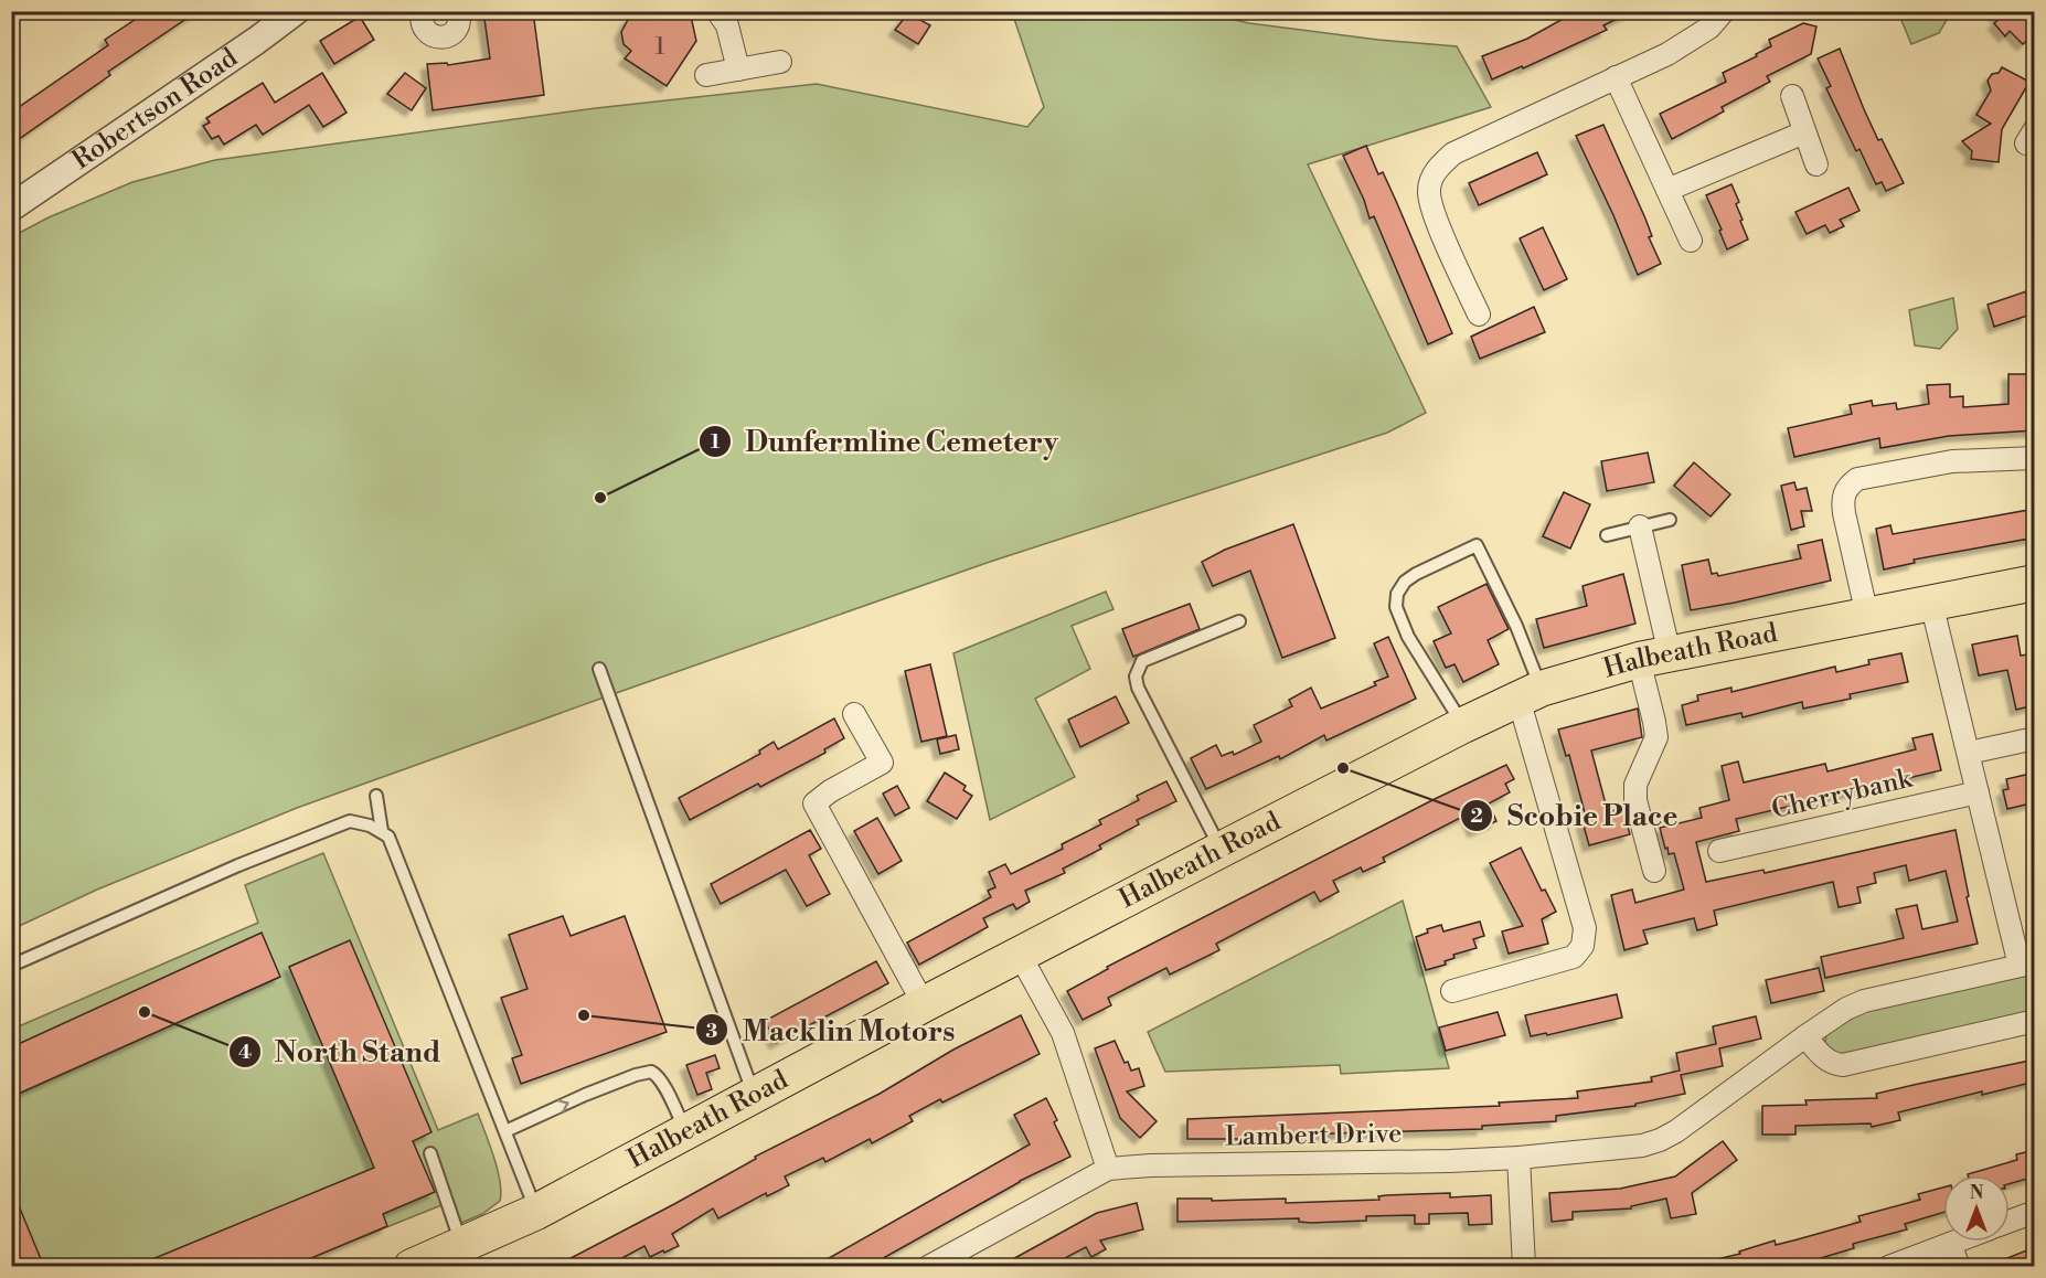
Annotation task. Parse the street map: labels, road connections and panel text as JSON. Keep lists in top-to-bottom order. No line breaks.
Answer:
{"streets":{"main road":["Halbeath Road"],"street":["Robertson Road","Cherrybank","Lambert Drive"]},"places":["Dunfermline Cemetery","Scobie Place","North Stand","Macklin Motors"],"house_numbers":["1"],"north":"top"}
